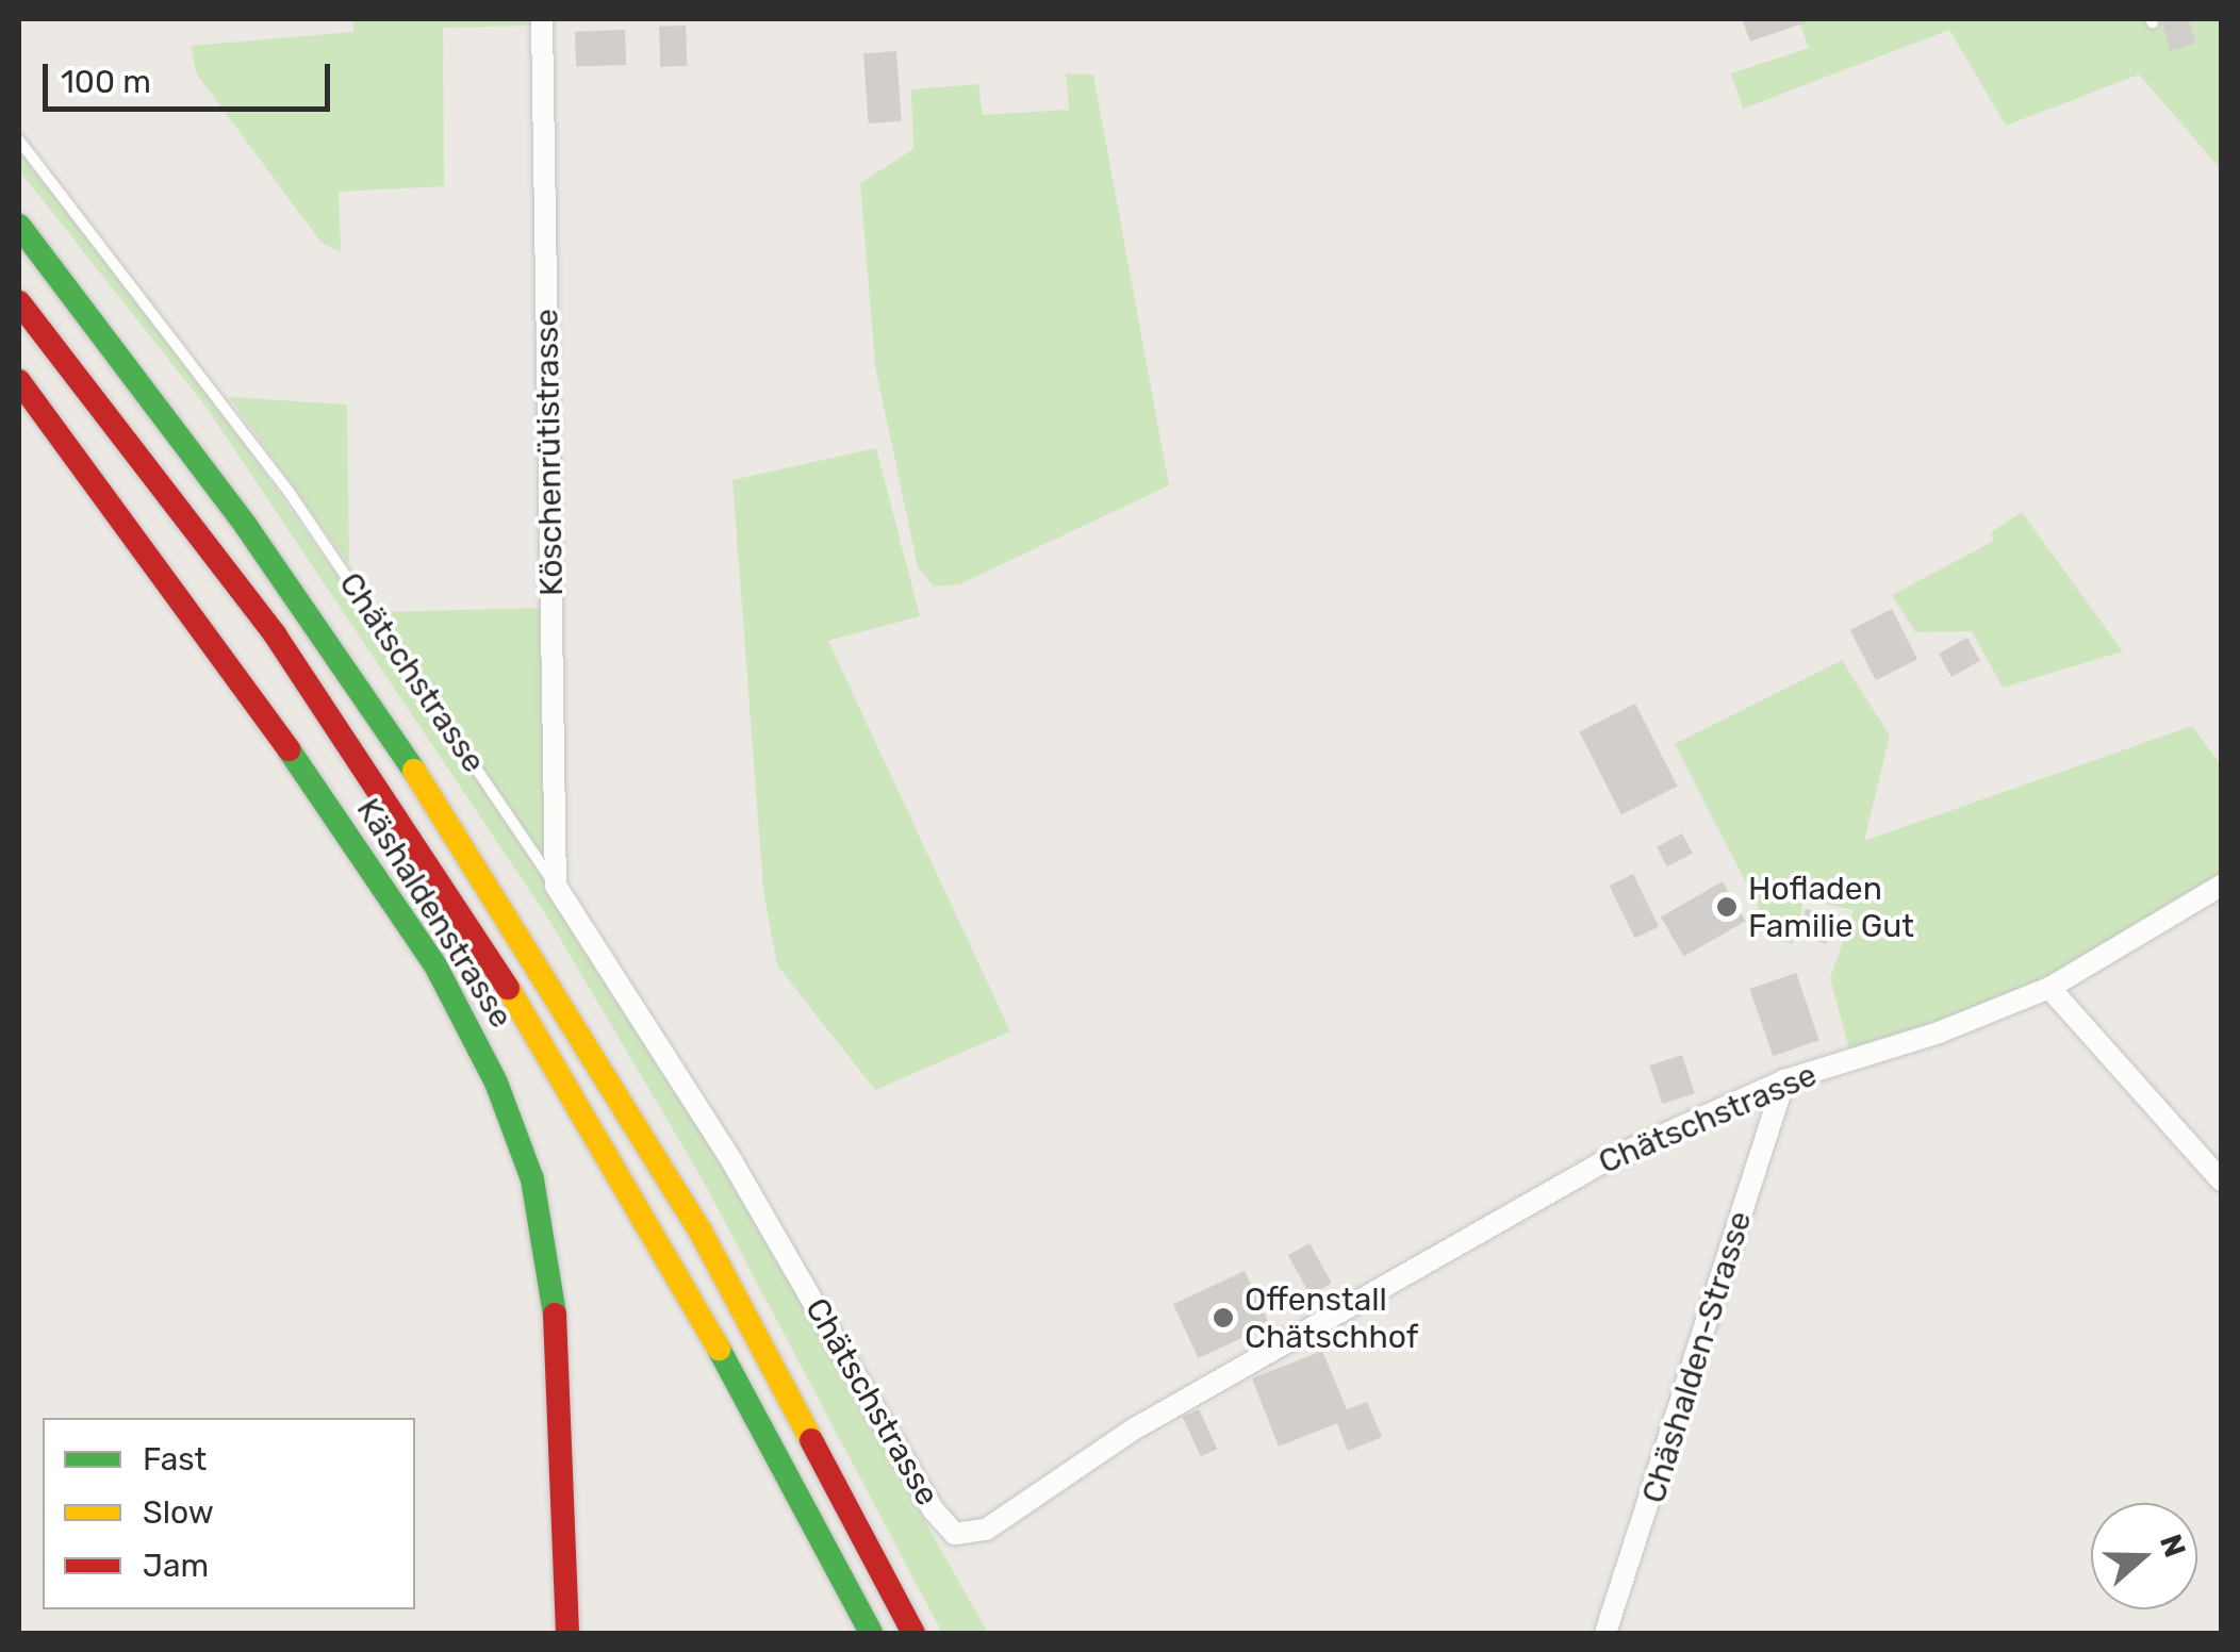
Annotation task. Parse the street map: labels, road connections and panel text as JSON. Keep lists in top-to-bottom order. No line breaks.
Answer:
{"streets":{"main road":["Käshaldenstrasse"],"street":["Köschenrütistrasse","Chätschstrasse","Chäshalden-Strasse"]},"crossings":[["Köschenrütistrasse","Chätschstrasse"],["Chätschstrasse","Chäshalden-Strasse"]],"places":["Hofladen Familie Gut","Offenstall Chätschhof"],"legend":["Fast","Slow","Jam"],"scale_bar":"100 m","north":"right"}
